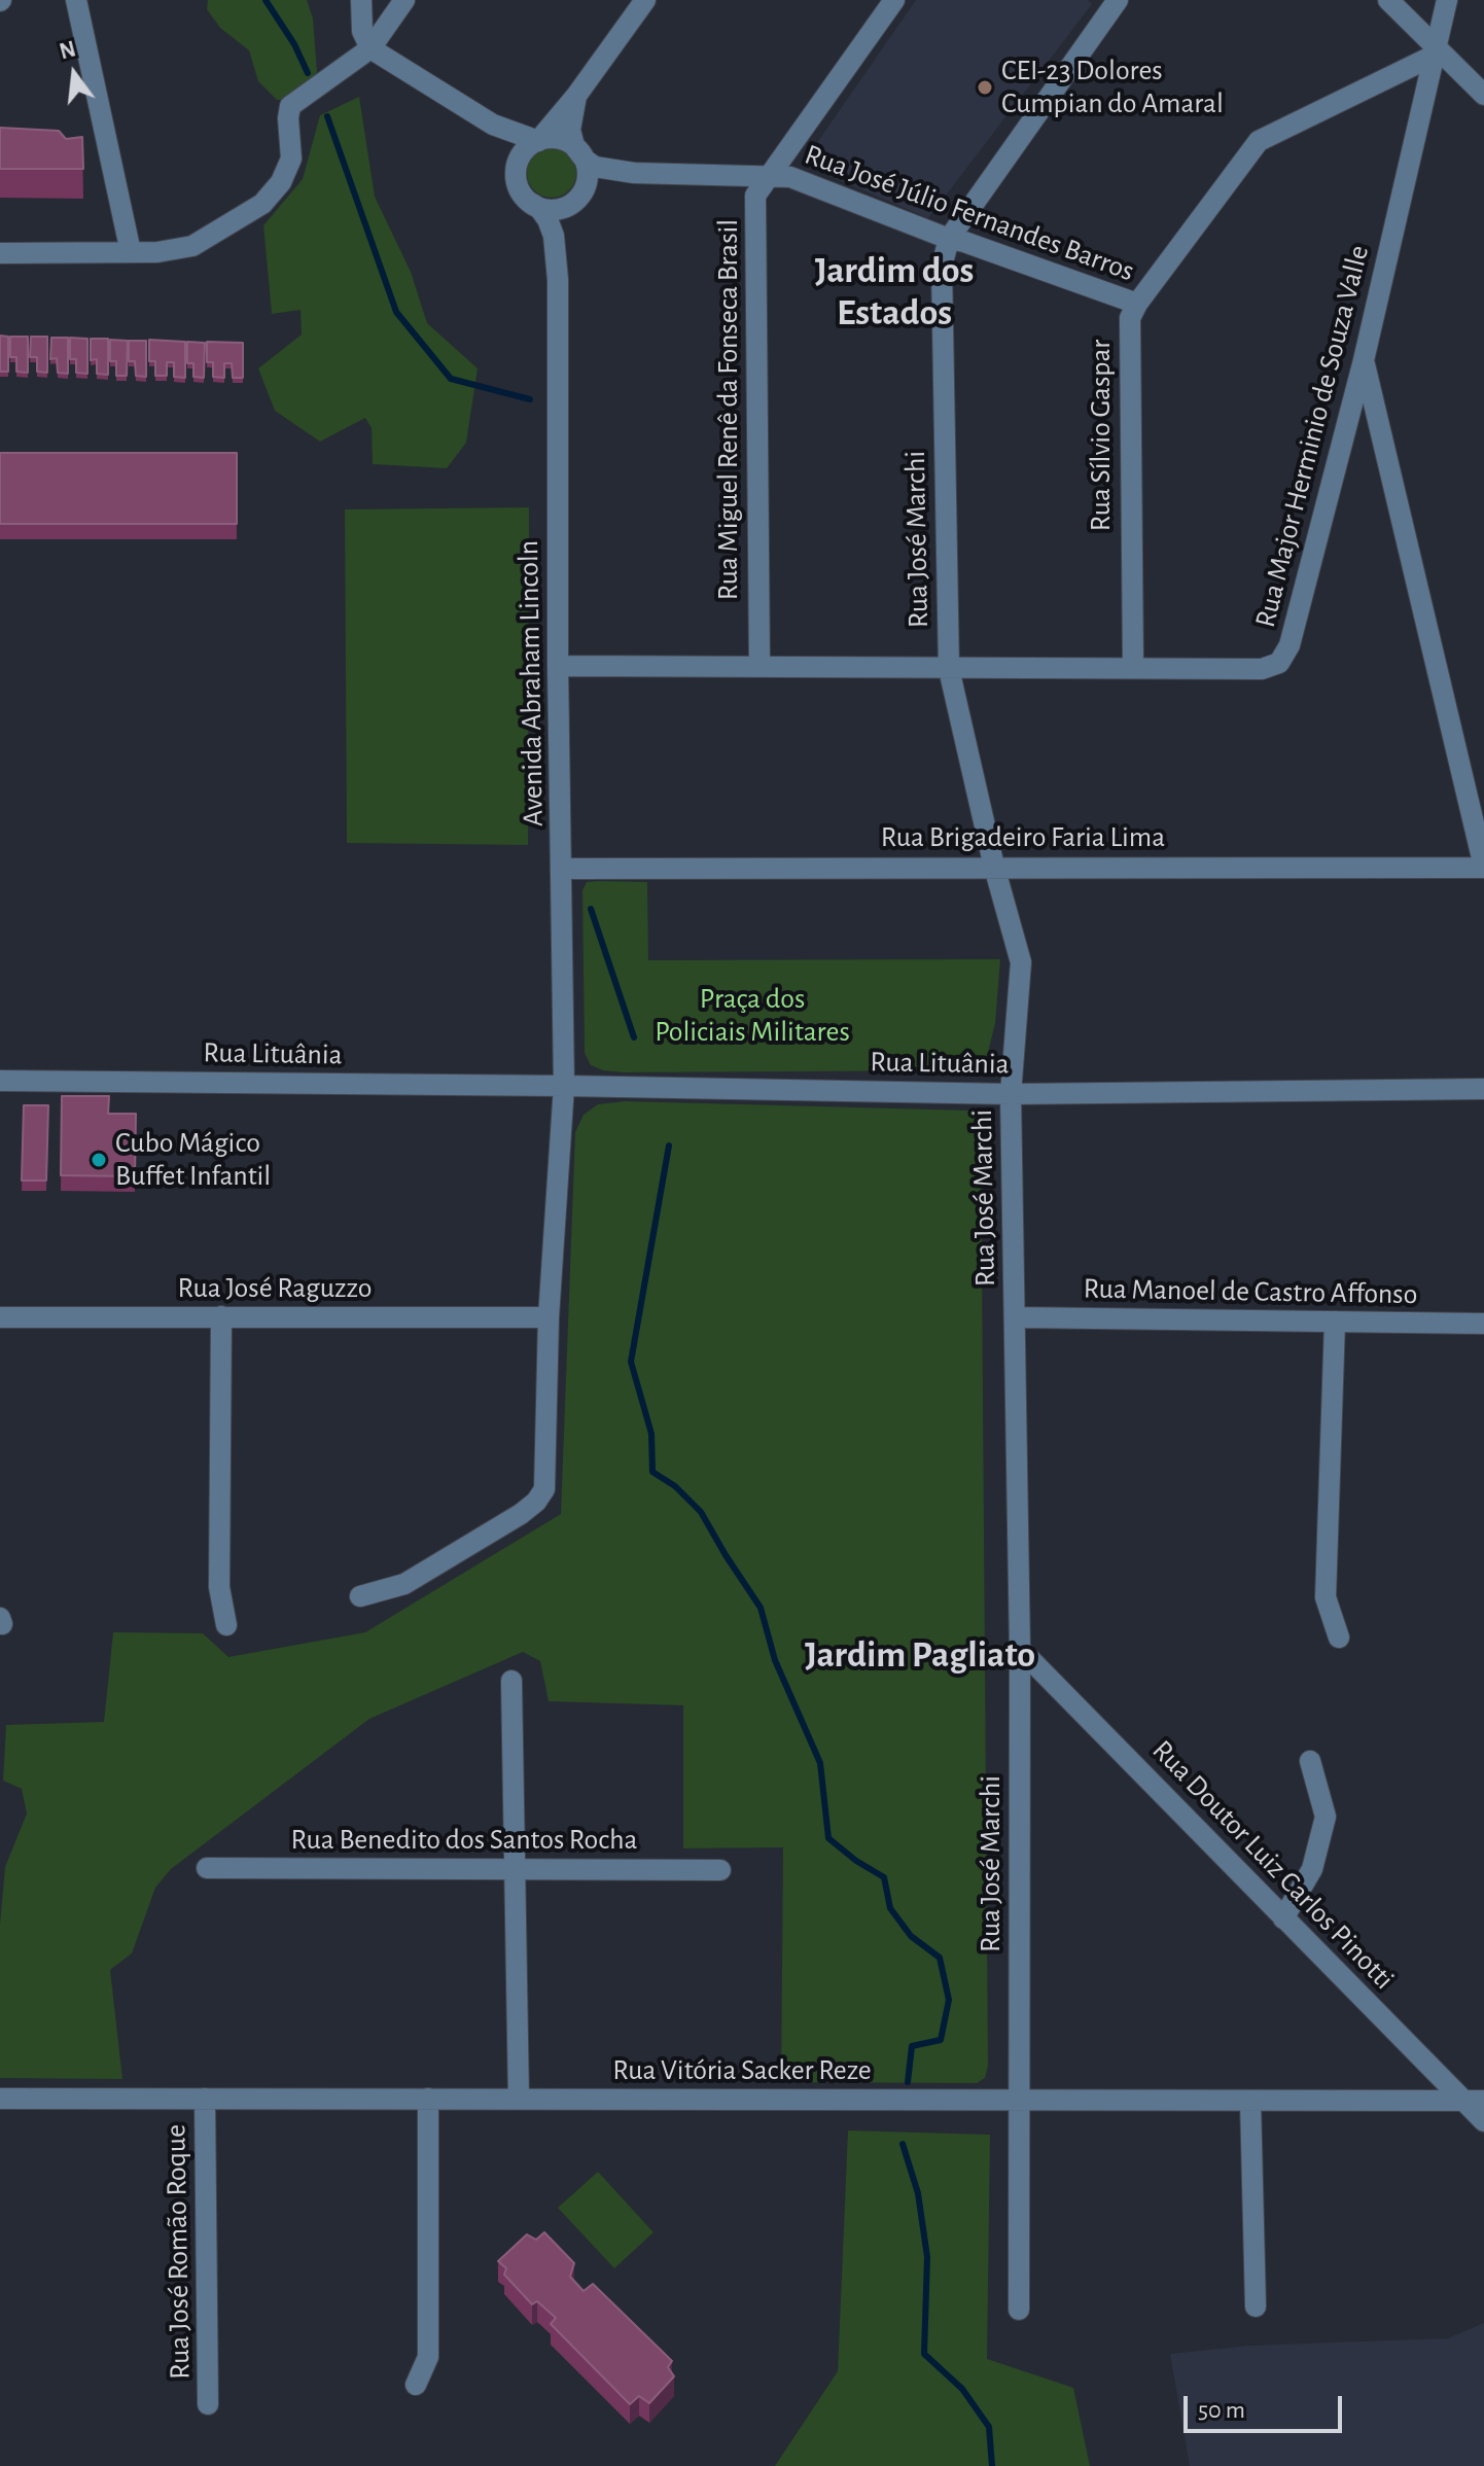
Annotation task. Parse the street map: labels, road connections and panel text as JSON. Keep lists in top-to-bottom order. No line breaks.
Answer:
{"streets":{"street":["Rua José Júlio Fernandes Barros","Rua Miguel Renê da Fonseca Brasil","Rua Sílvio Gaspar","Rua Major Herminio de Souza Valle","Rua José Marchi","Avenida Abraham Lincoln","Rua Brigadeiro Faria Lima","Rua Lituânia","Rua José Raguzzo","Rua Manoel de Castro Affonso","Rua Benedito dos Santos Rocha","Rua Doutor Luiz Carlos Pinotti","Rua Vitória Sacker Reze","Rua José Romão Roque"]},"crossings":[["Rua José Júlio Fernandes Barros","Rua Miguel Renê da Fonseca Brasil"],["Rua José Júlio Fernandes Barros","Rua Sílvio Gaspar"],["Rua José Júlio Fernandes Barros","Rua José Marchi"],["Rua José Júlio Fernandes Barros","Avenida Abraham Lincoln"],["Rua Miguel Renê da Fonseca Brasil","Rua Major Herminio de Souza Valle"],["Rua Sílvio Gaspar","Rua Major Herminio de Souza Valle"],["Rua Major Herminio de Souza Valle","Rua José Marchi"],["Rua Major Herminio de Souza Valle","Avenida Abraham Lincoln"],["Rua José Marchi","Rua Brigadeiro Faria Lima"],["Rua José Marchi","Rua Lituânia"],["Rua José Marchi","Rua Manoel de Castro Affonso"],["Rua José Marchi","Rua Doutor Luiz Carlos Pinotti"],["Rua José Marchi","Rua Vitória Sacker Reze"],["Avenida Abraham Lincoln","Rua Brigadeiro Faria Lima"],["Avenida Abraham Lincoln","Rua Lituânia"],["Avenida Abraham Lincoln","Rua José Raguzzo"],["Rua Doutor Luiz Carlos Pinotti","Rua Vitória Sacker Reze"],["Rua Vitória Sacker Reze","Rua José Romão Roque"]],"districts":["Jardim dos Estados","Jardim Pagliato"],"parks":["Praça dos Policiais Militares"],"places":["CEI-23 Dolores Cumpian do Amaral","Cubo Mágico Buffet Infantil"],"scale_bar":"50 m","north":"top"}
